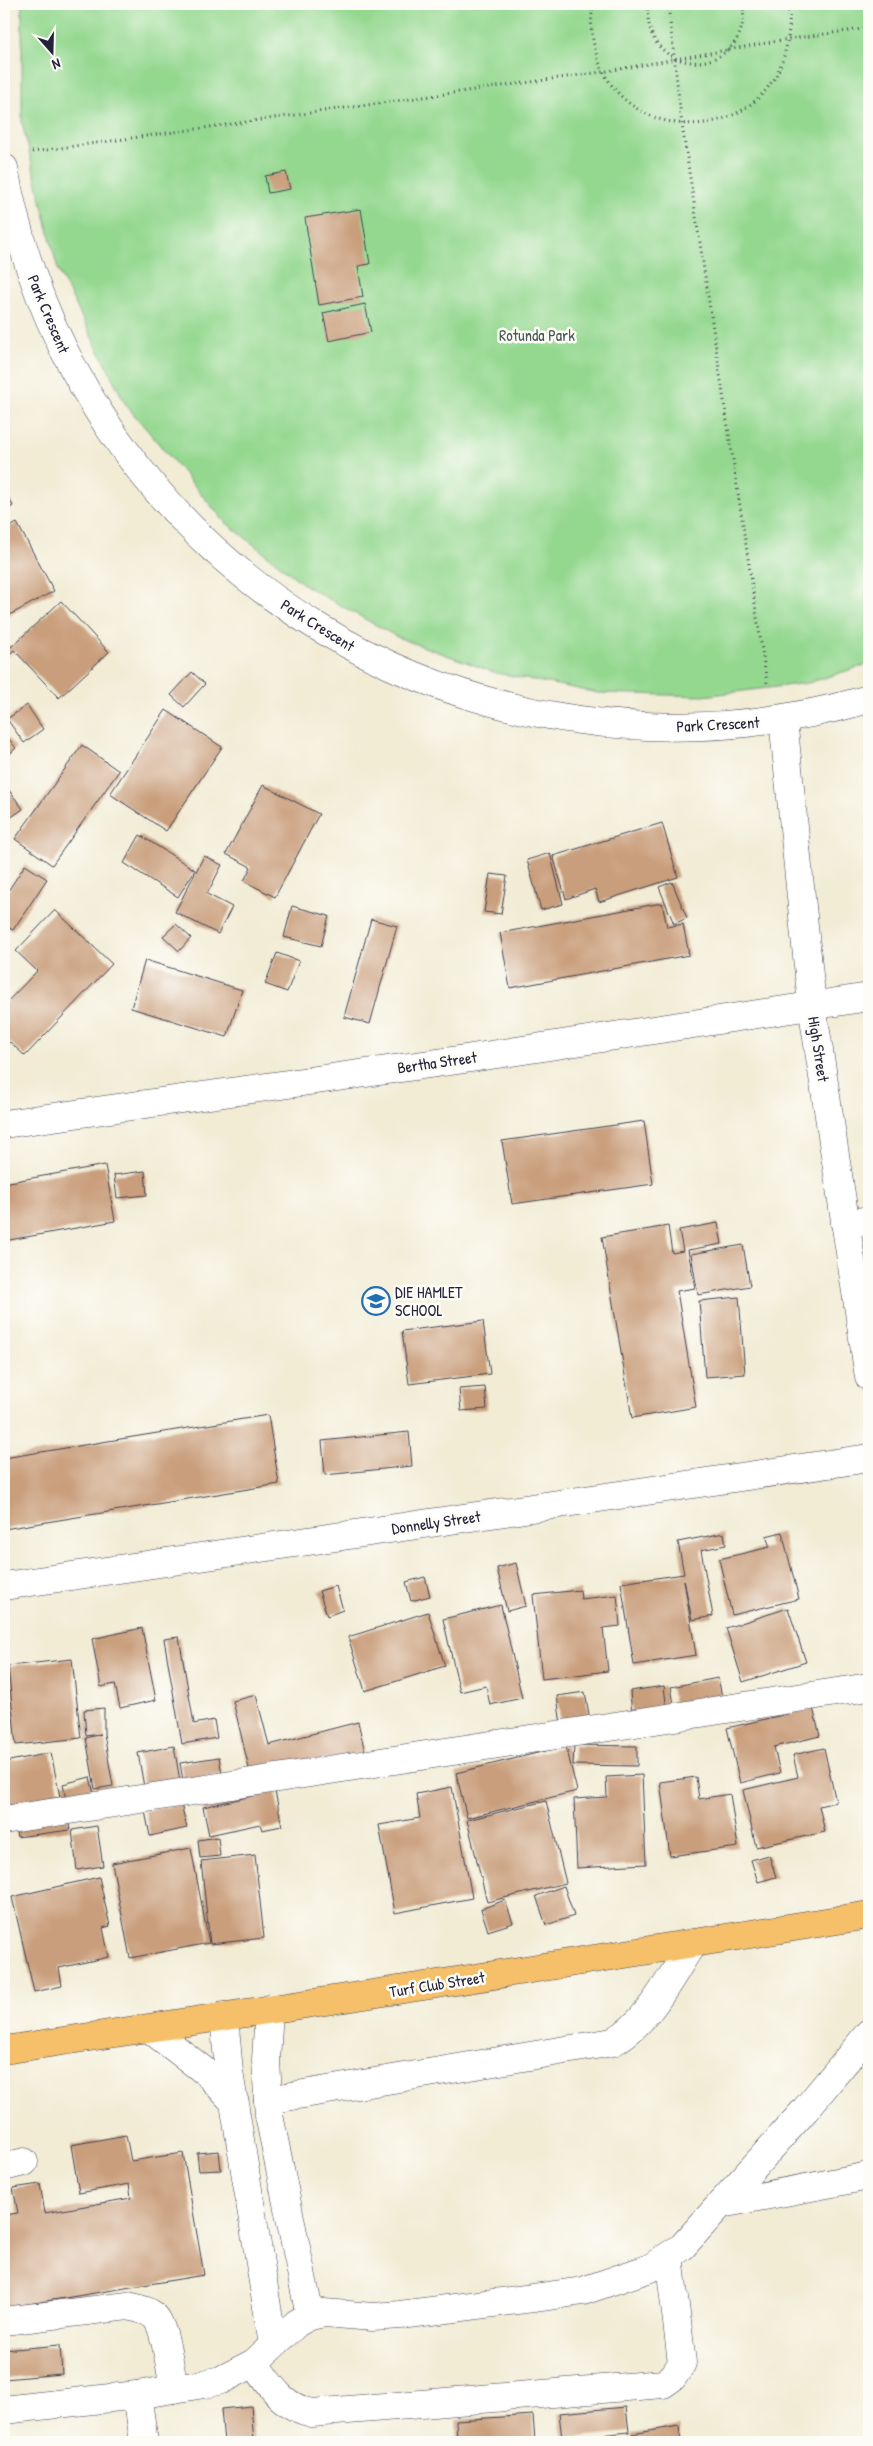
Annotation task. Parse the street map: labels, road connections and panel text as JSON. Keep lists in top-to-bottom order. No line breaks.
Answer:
{"streets":{"main road":["Turf Club Street"],"street":["Park Crescent","High Street","Bertha Street","Donnelly Street"]},"crossings":[["Park Crescent","High Street"],["High Street","Bertha Street"]],"parks":["Rotunda Park"],"places":{"school or university":["DIE HAMLET SCHOOL"]},"north":"bottom"}
